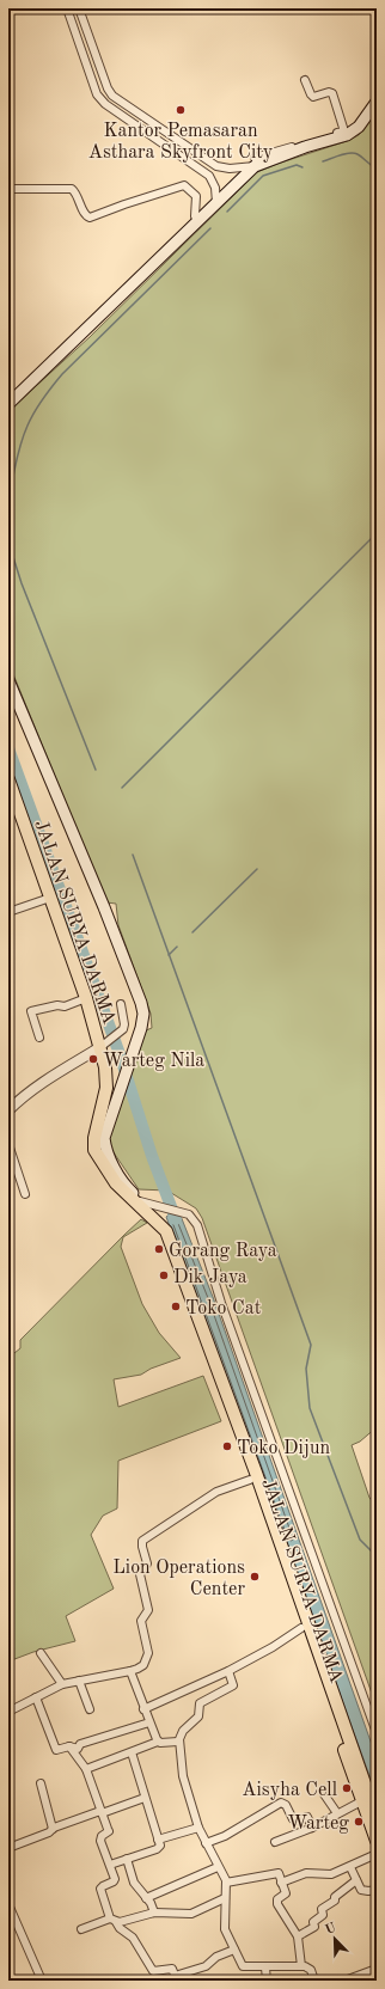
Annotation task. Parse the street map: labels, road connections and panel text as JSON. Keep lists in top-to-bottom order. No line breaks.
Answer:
{"streets":{"main road":["JALAN SURYA DARMA"]},"places":["Kantor Pemasaran Asthara Skyfront City","Warteg Nila","Gorang Raya","Dik Jaya","Toko Cat","Toko Dijun","Lion Operations Center","Aisyha Cell","Warteg"],"north":"top left"}
